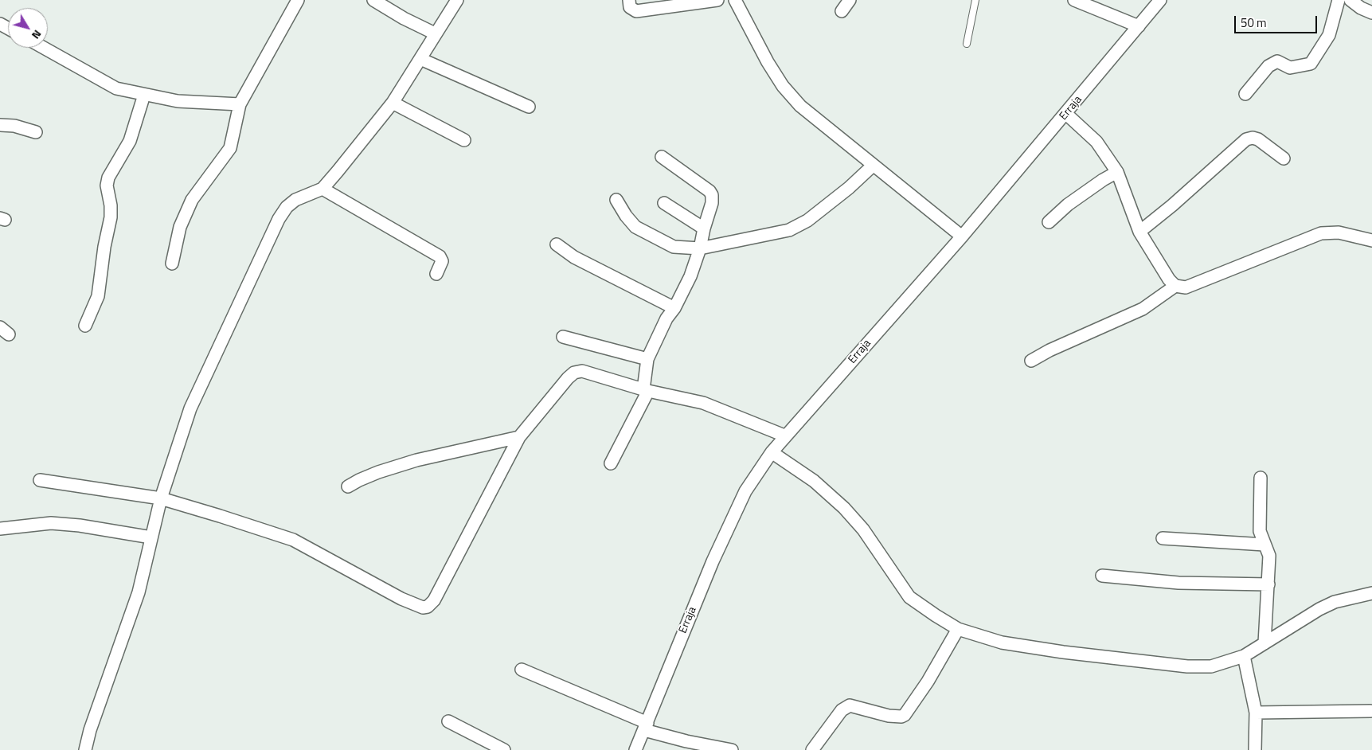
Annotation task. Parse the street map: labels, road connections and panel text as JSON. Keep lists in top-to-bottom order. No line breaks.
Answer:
{"streets":{"street":["Erraja"]},"scale_bar":"50 m","north":"bottom right"}
